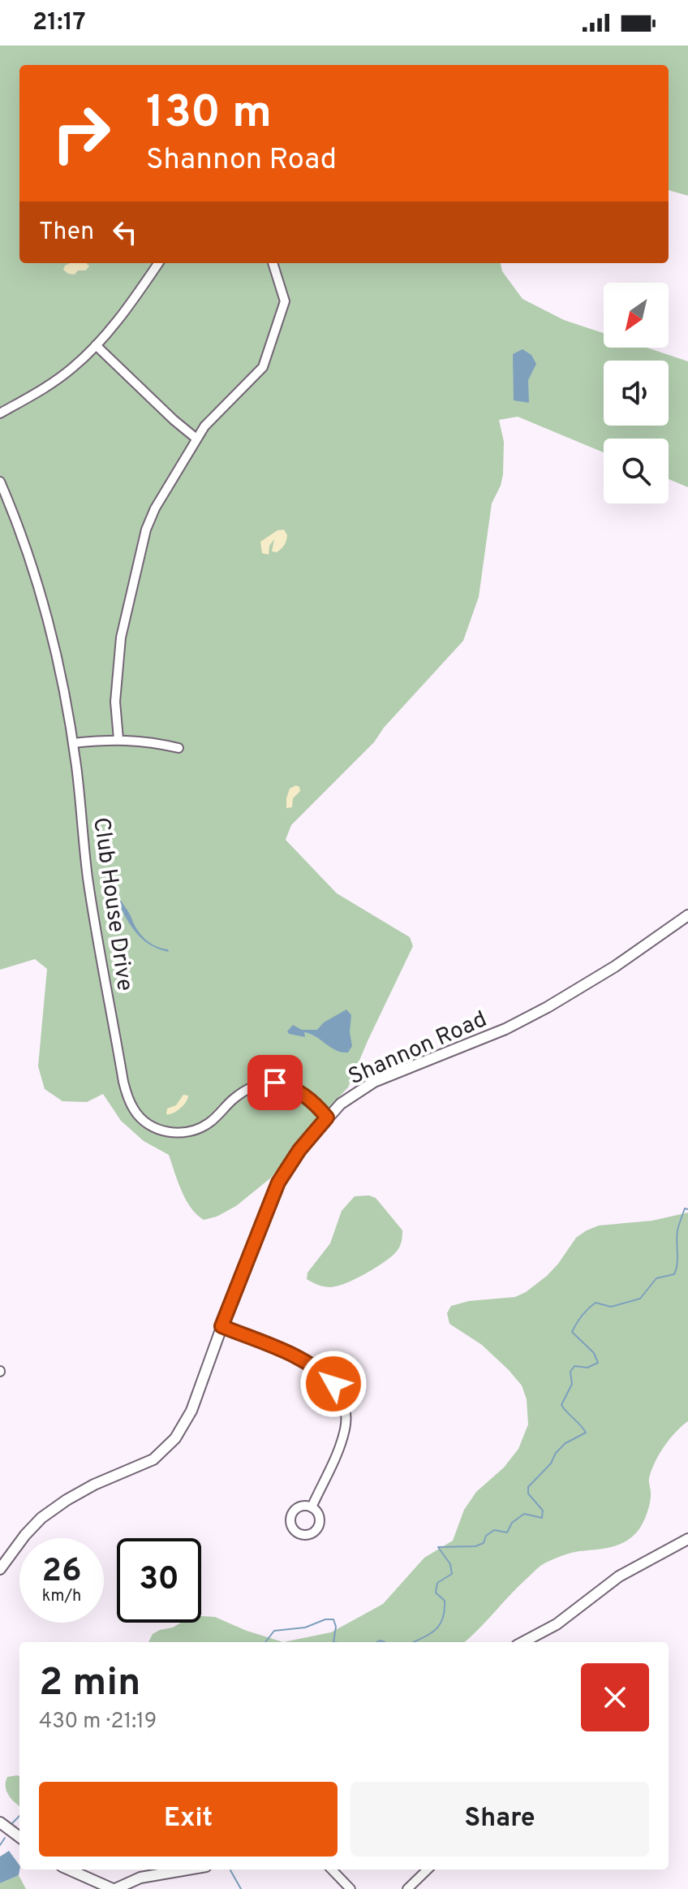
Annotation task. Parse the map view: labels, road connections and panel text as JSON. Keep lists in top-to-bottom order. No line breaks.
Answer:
{"streets":{"street":["Club House Drive","Shannon Road"]},"crossings":[["Club House Drive","Shannon Road"]],"north":"bottom left","page":{"status":"21:17","turn":["130 m","Shannon Road"],"then":"Then","speed":"26 km/h","limit":"30","heading":["2 min","430 m · 21:19"],"buttons":["Exit","Share"]}}
